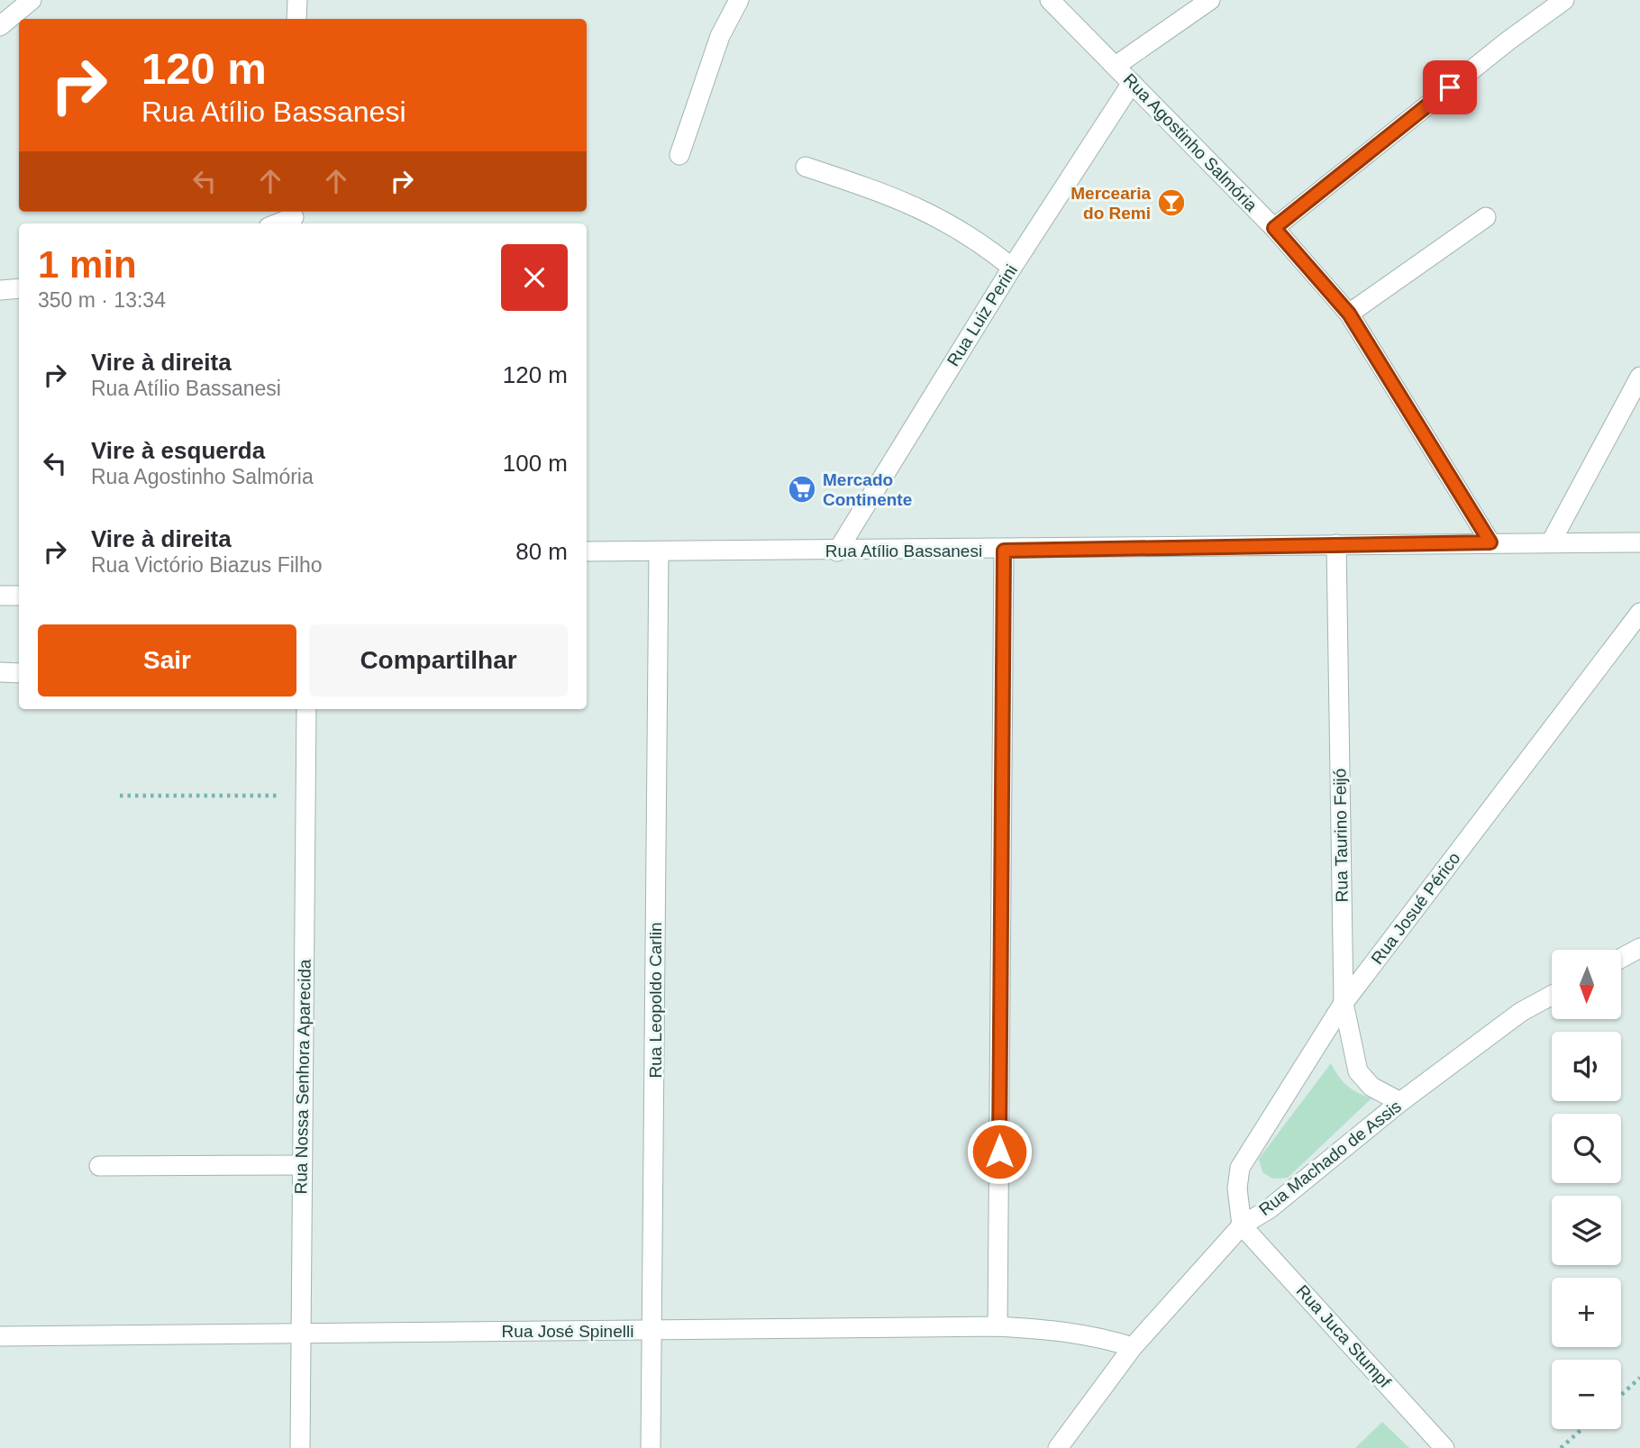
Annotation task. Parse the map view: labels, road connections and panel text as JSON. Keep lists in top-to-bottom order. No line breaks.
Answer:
{"streets":{"street":["Rua Agostinho Salmória","Rua Luiz Perini","Rua Atílio Bassanesi","Rua Taurino Feijó","Rua Josué Périco","Rua Leopoldo Carlin","Rua Nossa Senhora Aparecida","Rua Machado de Assis","Rua José Spinelli","Rua Juca Stumpf"]},"crossings":[["Rua Agostinho Salmória","Rua Luiz Perini"],["Rua Agostinho Salmória","Rua Atílio Bassanesi"],["Rua Luiz Perini","Rua Atílio Bassanesi"],["Rua Atílio Bassanesi","Rua Taurino Feijó"],["Rua Atílio Bassanesi","Rua Leopoldo Carlin"],["Rua Taurino Feijó","Rua Josué Périco"],["Rua Taurino Feijó","Rua Machado de Assis"],["Rua Josué Périco","Rua Machado de Assis"],["Rua Josué Périco","Rua Juca Stumpf"],["Rua Leopoldo Carlin","Rua José Spinelli"],["Rua Nossa Senhora Aparecida","Rua José Spinelli"],["Rua Machado de Assis","Rua José Spinelli"],["Rua Machado de Assis","Rua Juca Stumpf"]],"places":{"bar":["Mercearia do Remi"],"supermarket":["Mercado Continente"]},"north":"bottom","page":{"turn":["120 m","Rua Atílio Bassanesi"],"heading":["1 min","350 m · 13:34"],"list":[{"name":"Vire à direita","note":"Rua Atílio Bassanesi","value":"120 m"},{"name":"Vire à esquerda","note":"Rua Agostinho Salmória","value":"100 m"},{"name":"Vire à direita","note":"Rua Victório Biazus Filho","value":"80 m"}],"buttons":["Sair","Compartilhar"],"map_buttons":["+","−"]}}
